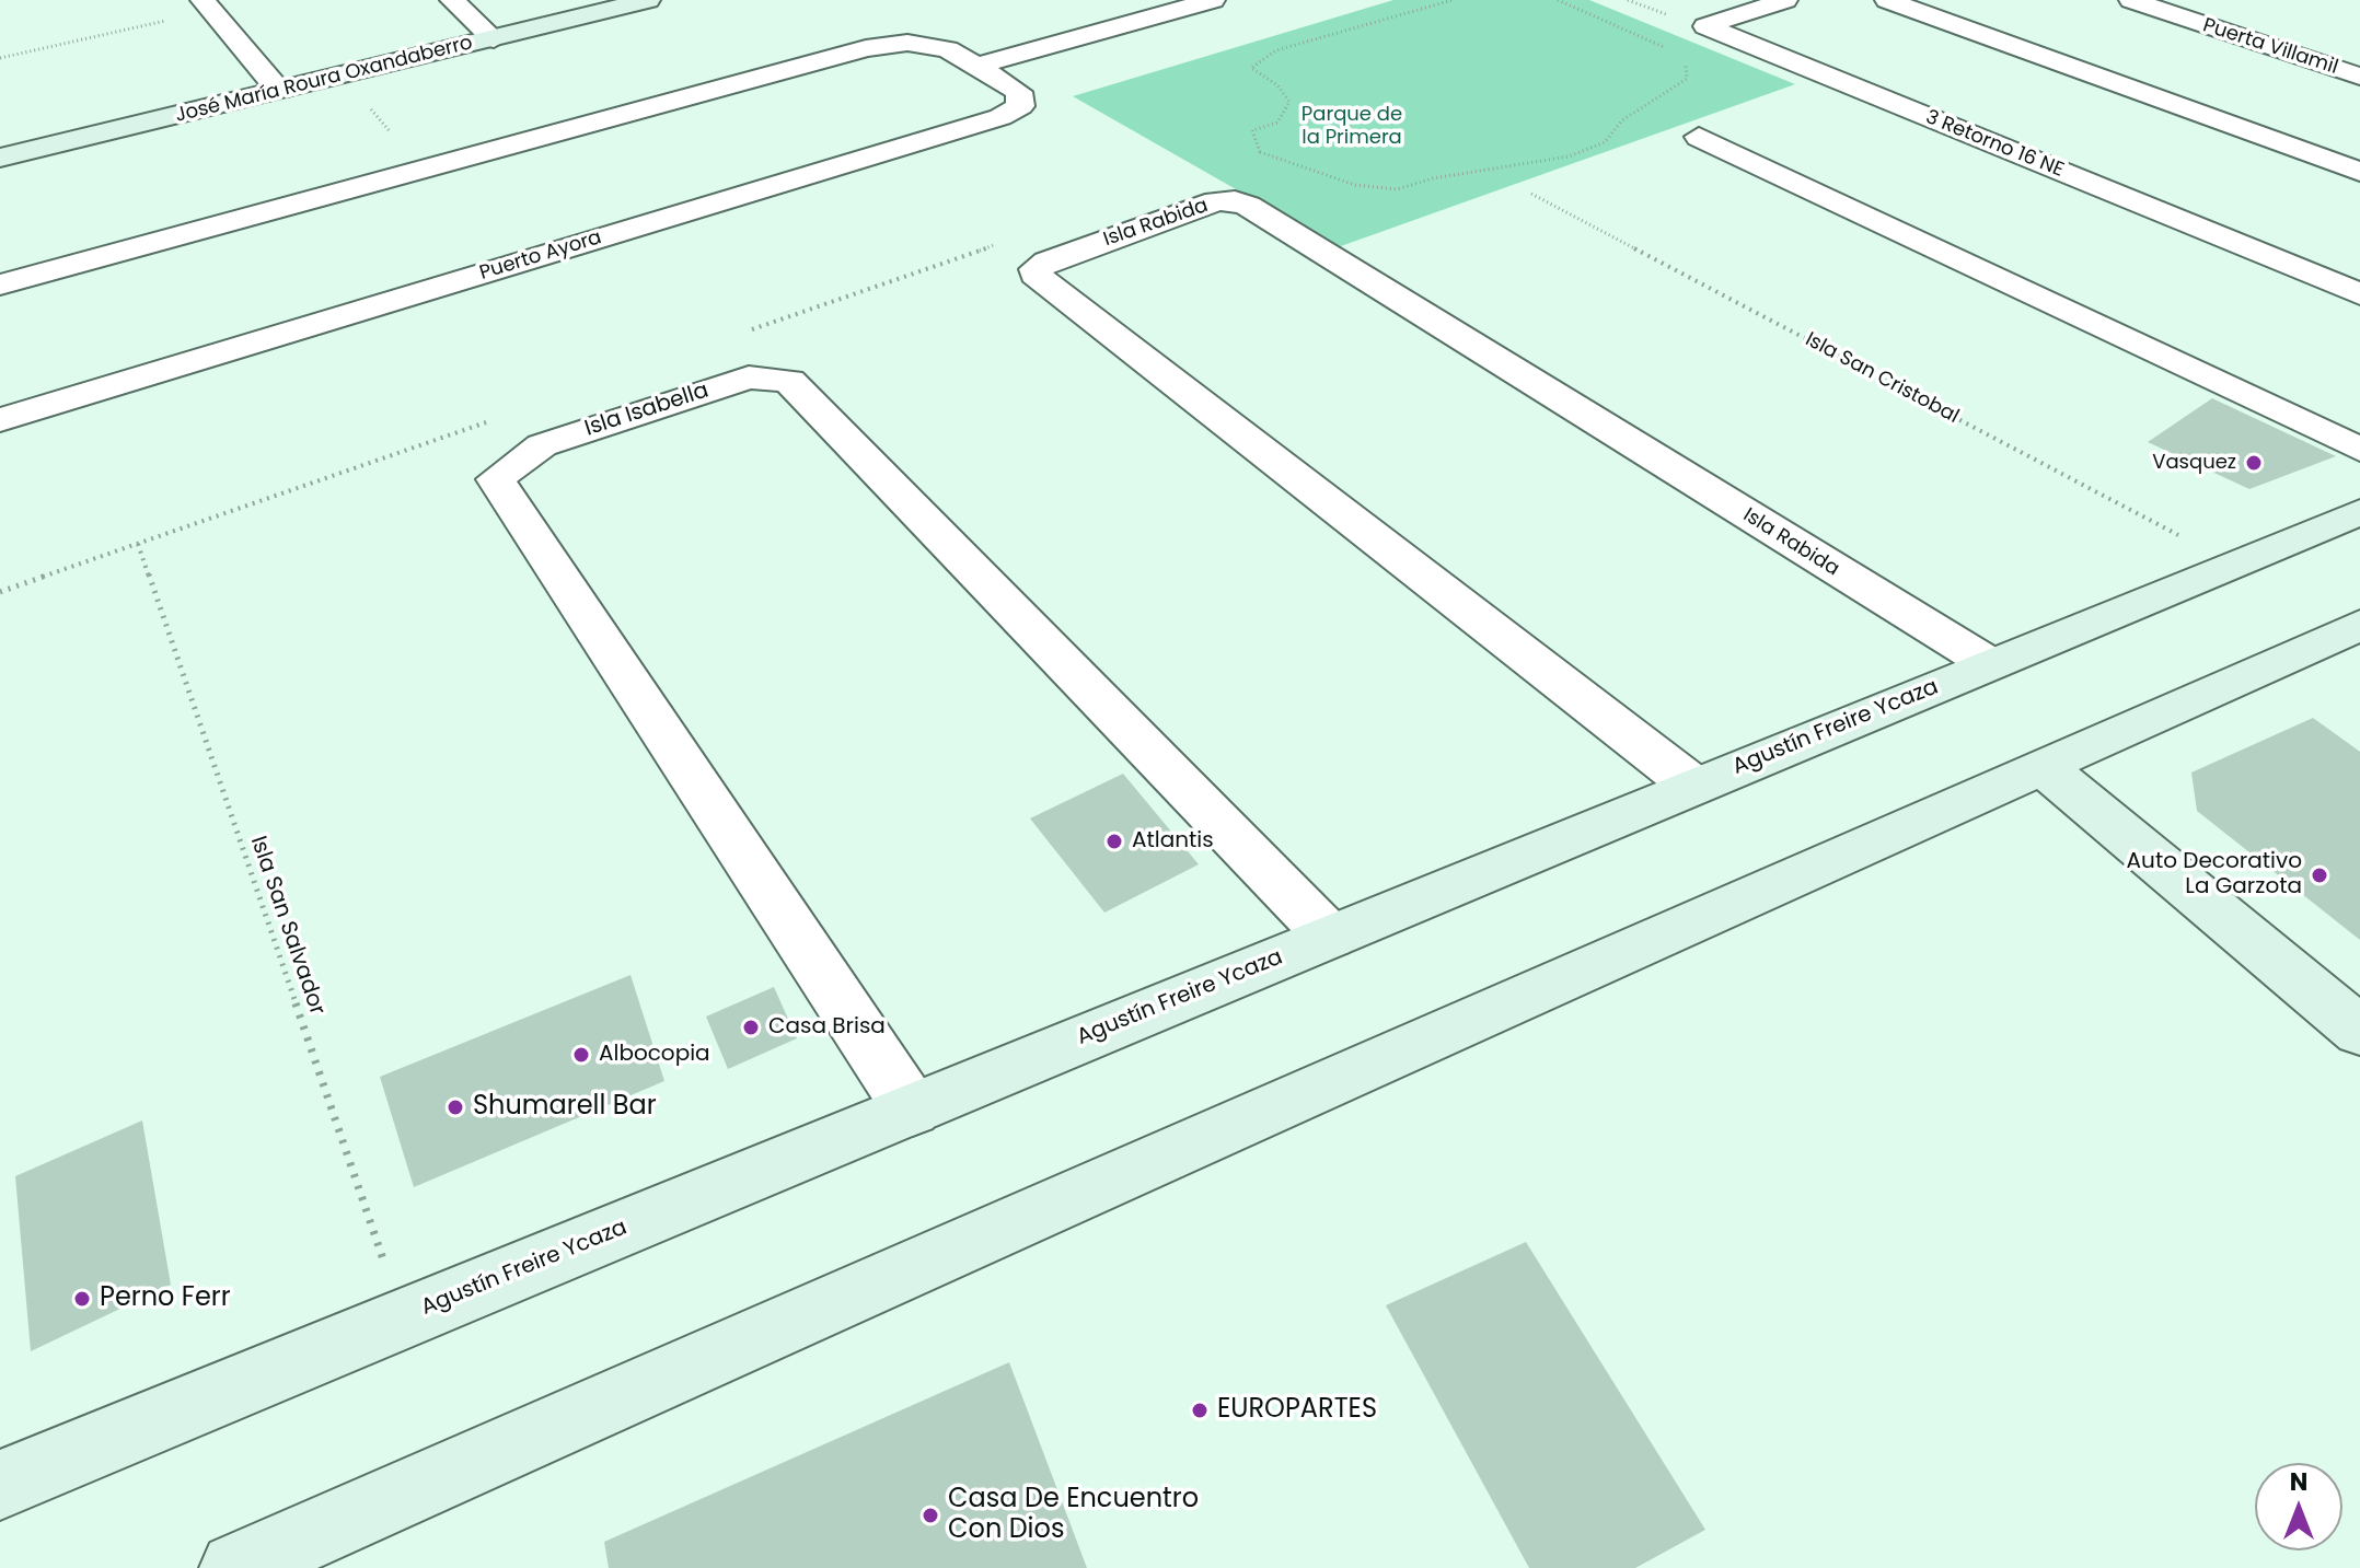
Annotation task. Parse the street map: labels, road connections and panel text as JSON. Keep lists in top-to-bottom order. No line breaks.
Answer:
{"streets":{"main road":["José María Roura Oxandaberro","Agustín Freire Ycaza"],"street":["Puerta Villamil","3 Retorno 16 NE","Isla Rabida","Puerto Ayora","Isla Isabella"],"path":["Isla San Cristobal","Isla San Salvador"]},"crossings":[["Isla Rabida","Agustín Freire Ycaza"],["Isla San Cristobal","Agustín Freire Ycaza"],["Isla Isabella","Agustín Freire Ycaza"],["Agustín Freire Ycaza","Isla San Salvador"]],"parks":["Parque de la Primera"],"places":["Vasquez","Atlantis","Auto Decorativo La Garzota","Casa Brisa","Albocopia","Shumarell Bar","Perno Ferr","EUROPARTES","Casa De Encuentro Con Dios"],"north":"top"}
